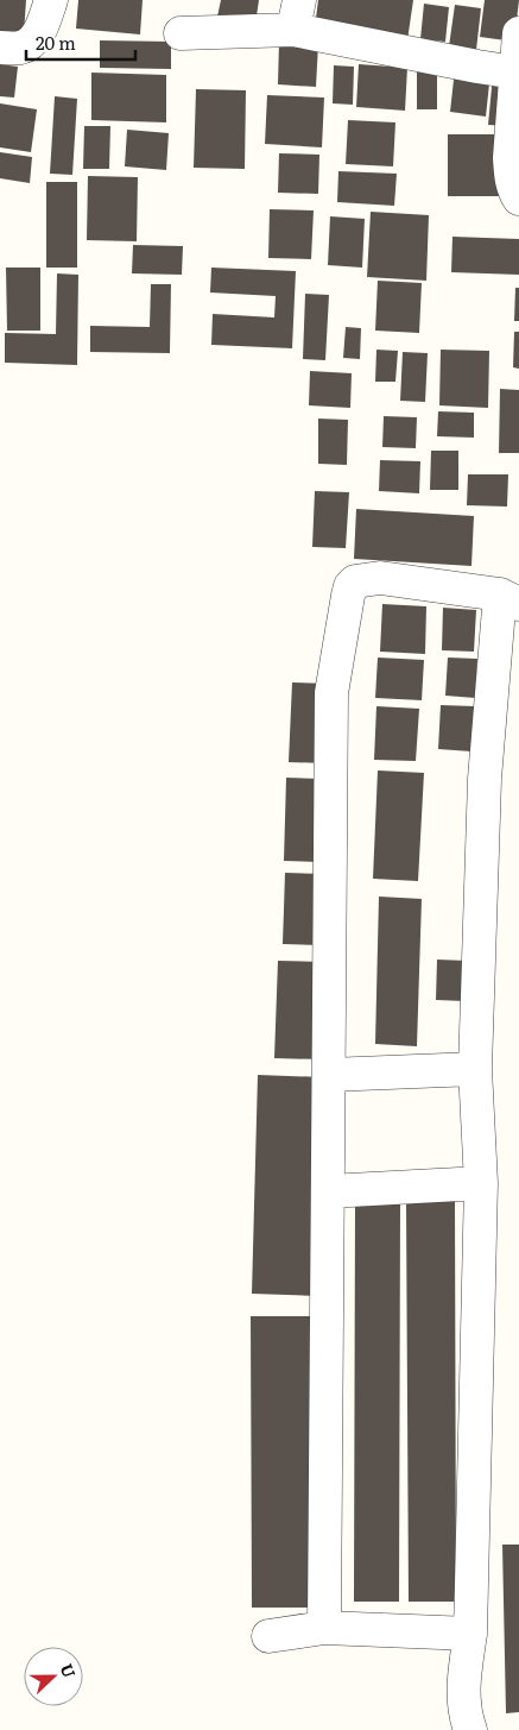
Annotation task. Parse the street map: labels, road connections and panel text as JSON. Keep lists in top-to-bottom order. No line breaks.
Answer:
{"scale_bar":"20 m","north":"right"}
